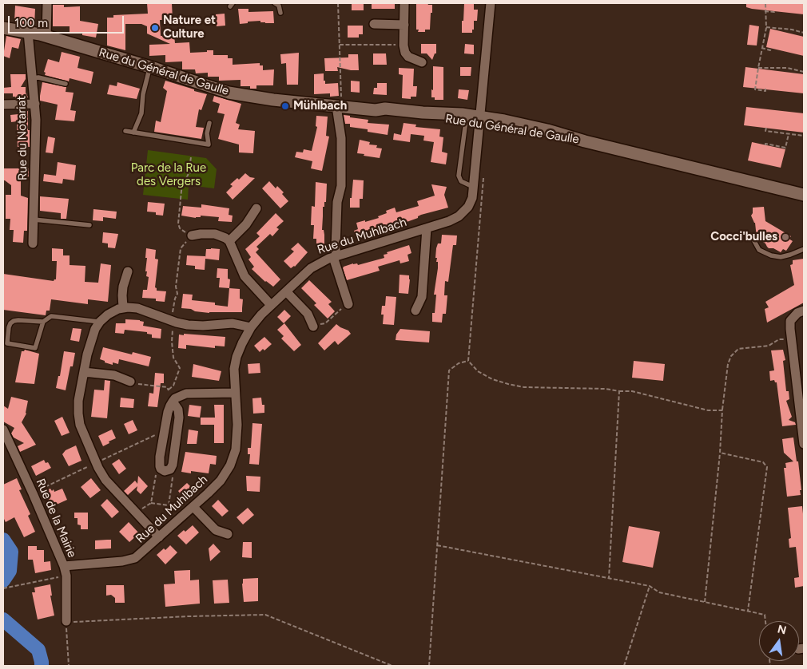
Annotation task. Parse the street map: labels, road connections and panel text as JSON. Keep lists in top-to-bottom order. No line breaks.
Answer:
{"streets":{"street":["Rue du Général de Gaulle","Rue du Notariat","Rue du Muhlbach","Rue de la Mairie"]},"crossings":[["Rue du Général de Gaulle","Rue du Notariat"],["Rue du Général de Gaulle","Rue du Muhlbach"],["Rue du Muhlbach","Rue de la Mairie"]],"parks":["Parc de la Rue des Vergers"],"places":["Nature et Culture","Mühlbach","Cocci'bulles"],"scale_bar":"100 m","north":"top"}
